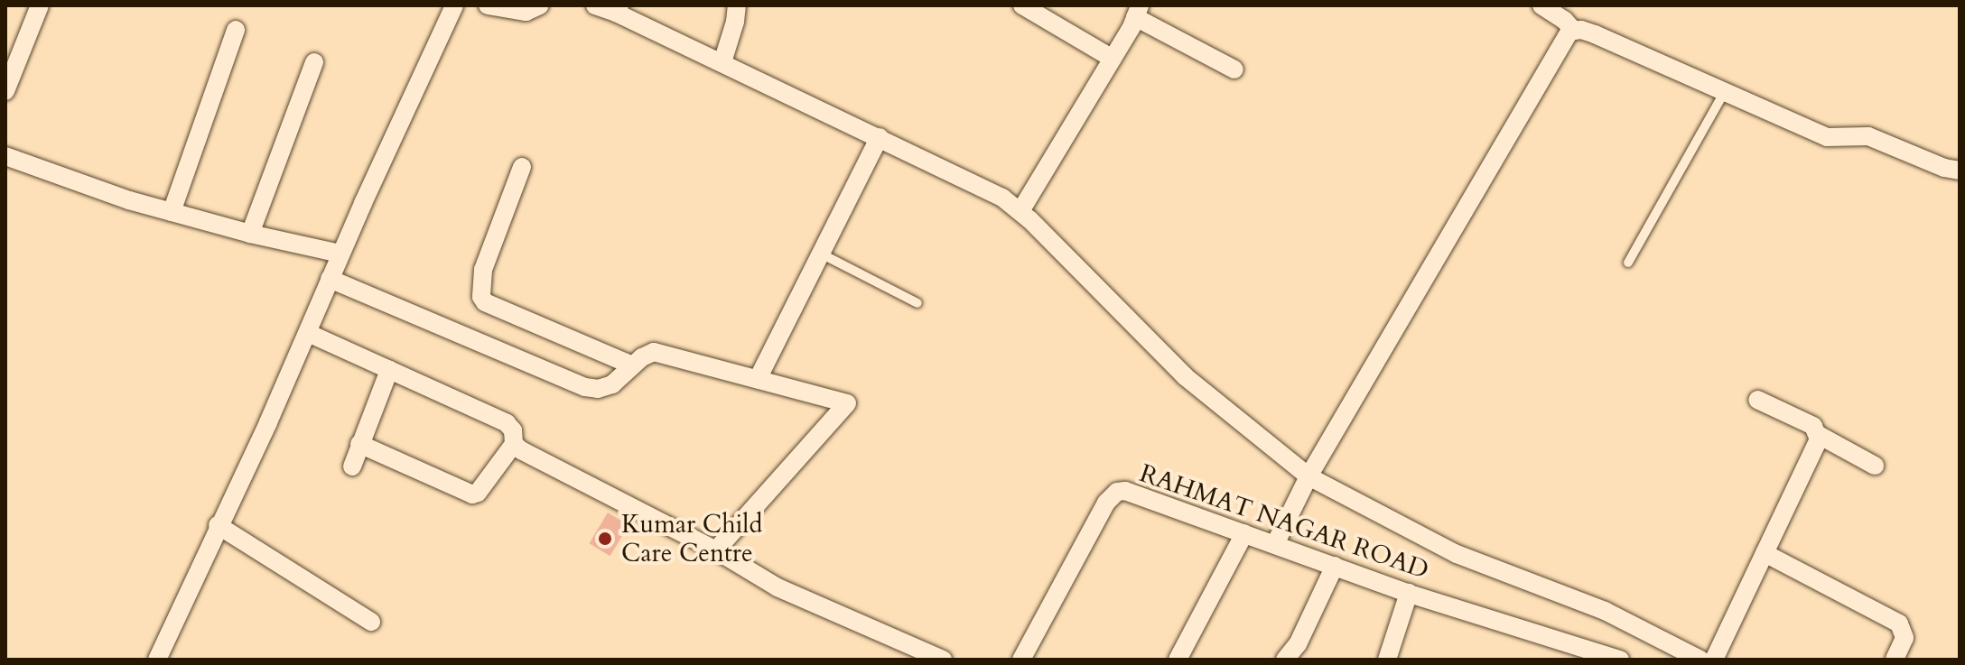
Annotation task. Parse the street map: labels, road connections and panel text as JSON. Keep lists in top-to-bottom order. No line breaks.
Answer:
{"streets":{"street":["RAHMAT NAGAR ROAD"]},"places":["Kumar Child Care Centre"]}
